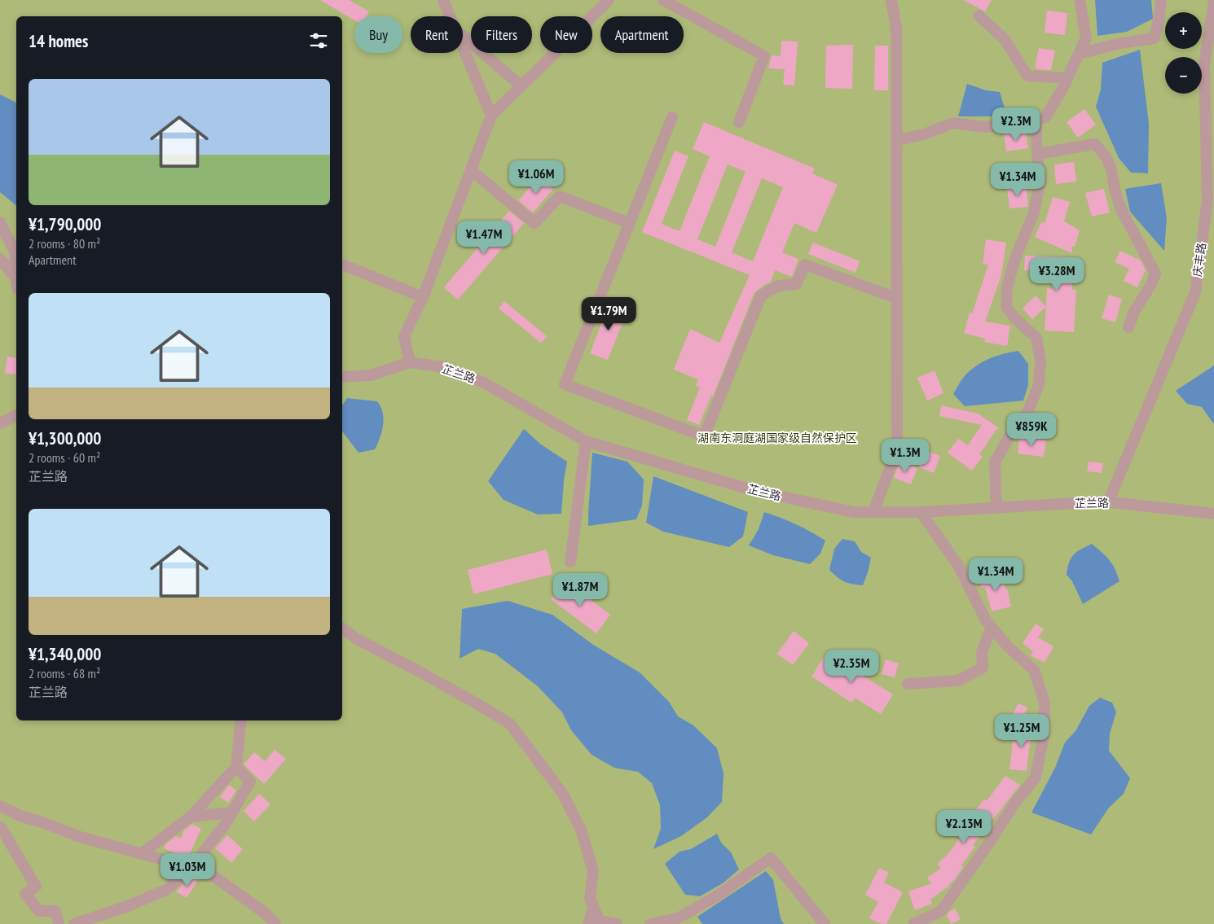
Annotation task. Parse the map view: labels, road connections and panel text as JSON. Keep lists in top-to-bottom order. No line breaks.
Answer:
{"streets":{"street":["庆丰路","芷兰路"]},"crossings":[["庆丰路","芷兰路"]],"parks":["湖南东洞庭湖国家级自然保护区"],"page":{"map_buttons":["+","−"],"chip":["Buy","Rent","Filters","New","Apartment"],"heading":"14 homes","list":[{"name":"¥1,790,000","note":"2 rooms · 80 m² · Apartment"},{"name":"¥1,300,000","note":"2 rooms · 60 m² · 芷兰路"},{"name":"¥1,340,000","note":"2 rooms · 68 m² · 芷兰路"}],"price":["¥2.3M","¥1.06M","¥1.34M","¥1.47M","¥3.28M","¥1.79M","¥859K","¥1.3M","¥1.34M","¥1.87M","¥2.35M","¥1.25M","¥2.13M","¥1.03M"]}}
